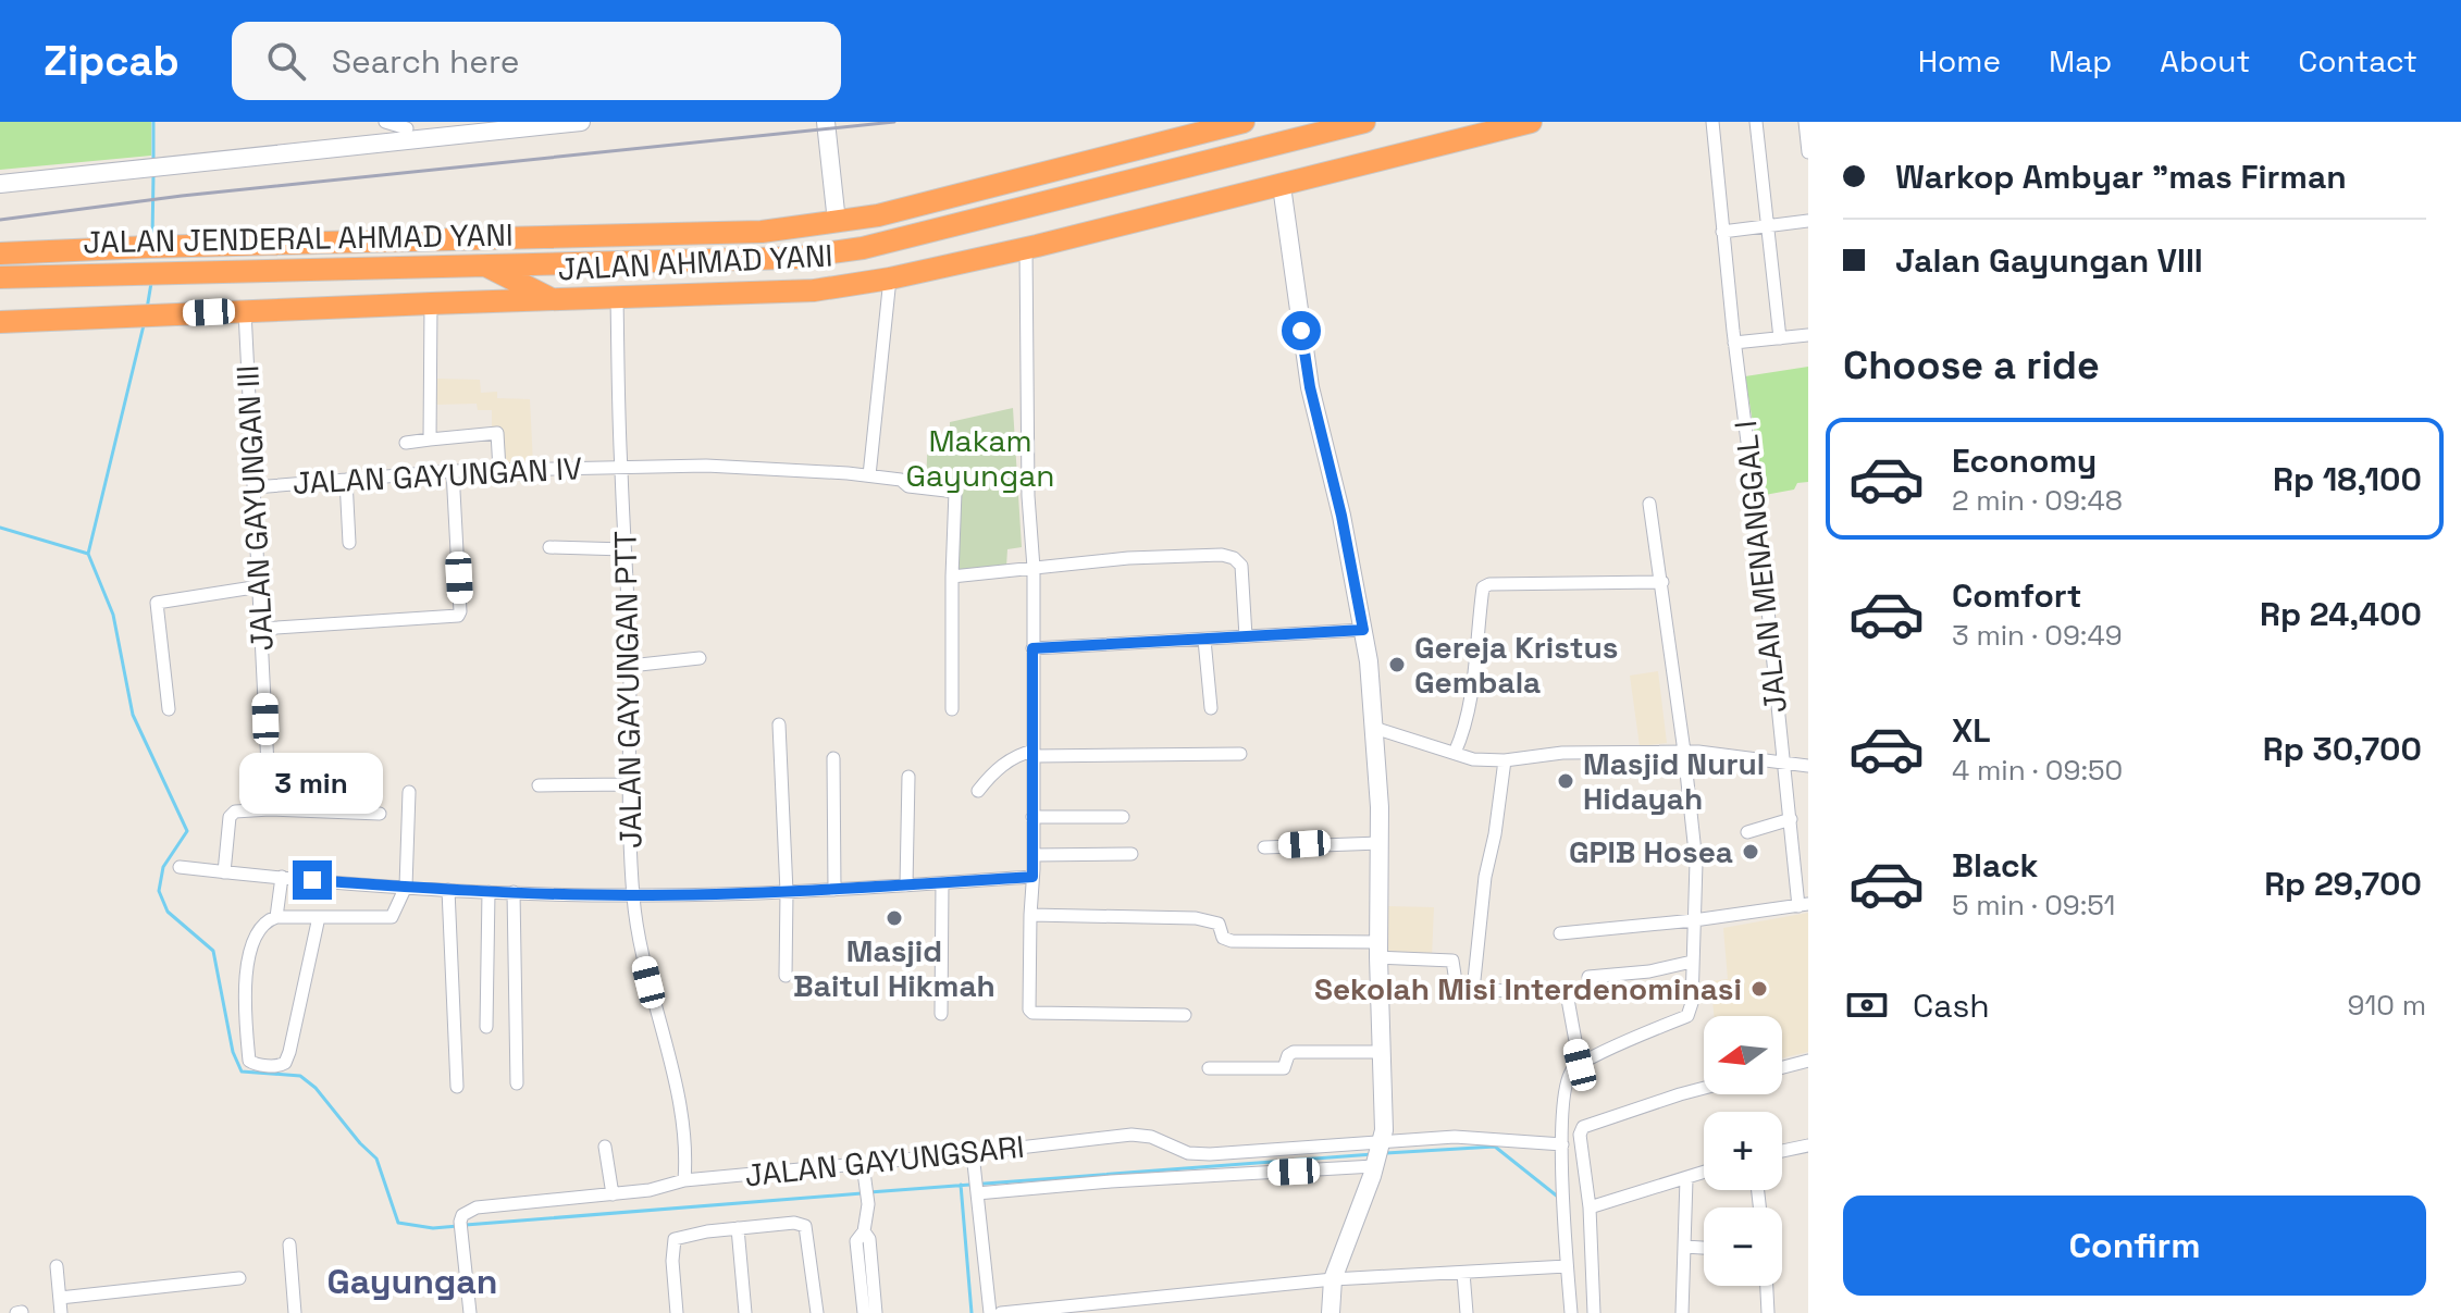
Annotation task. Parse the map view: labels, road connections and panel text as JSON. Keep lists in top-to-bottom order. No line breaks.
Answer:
{"streets":{"highway":["JALAN JENDERAL AHMAD YANI","JALAN AHMAD YANI"],"street":["JALAN GAYUNGAN IV","JALAN GAYUNGAN III","JALAN MENANGGAL I","JALAN GAYUNGAN PTT","JALAN GAYUNGSARI"]},"crossings":[["JALAN AHMAD YANI","JALAN GAYUNGAN III"],["JALAN AHMAD YANI","JALAN GAYUNGAN PTT"],["JALAN GAYUNGAN IV","JALAN GAYUNGAN III"],["JALAN GAYUNGAN IV","JALAN GAYUNGAN PTT"],["JALAN GAYUNGAN PTT","JALAN GAYUNGSARI"]],"districts":["Gayungan"],"parks":["Makam Gayungan"],"places":["Gereja Kristus Gembala","Masjid Nurul Hidayah","GPIB Hosea","Masjid Baitul Hikmah","Sekolah Misi Interdenominasi"],"north":"left","page":{"header":"Zipcab","search":"Search here","nav":["Home","Map","About","Contact"],"banner":["Warkop Ambyar \"mas Firman","Jalan Gayungan VIII"],"heading":"Choose a ride","list":[{"name":"Economy","note":"2 min · 09:48","value":"Rp 18,100"},{"name":"Comfort","note":"3 min · 09:49","value":"Rp 24,400"},{"name":"XL","note":"4 min · 09:50","value":"Rp 30,700"},{"name":"Black","note":"5 min · 09:51","value":"Rp 29,700"}],"bubble":"3 min","pay":["Cash","910 m"],"map_buttons":["+","−"],"buttons":"Confirm"}}
